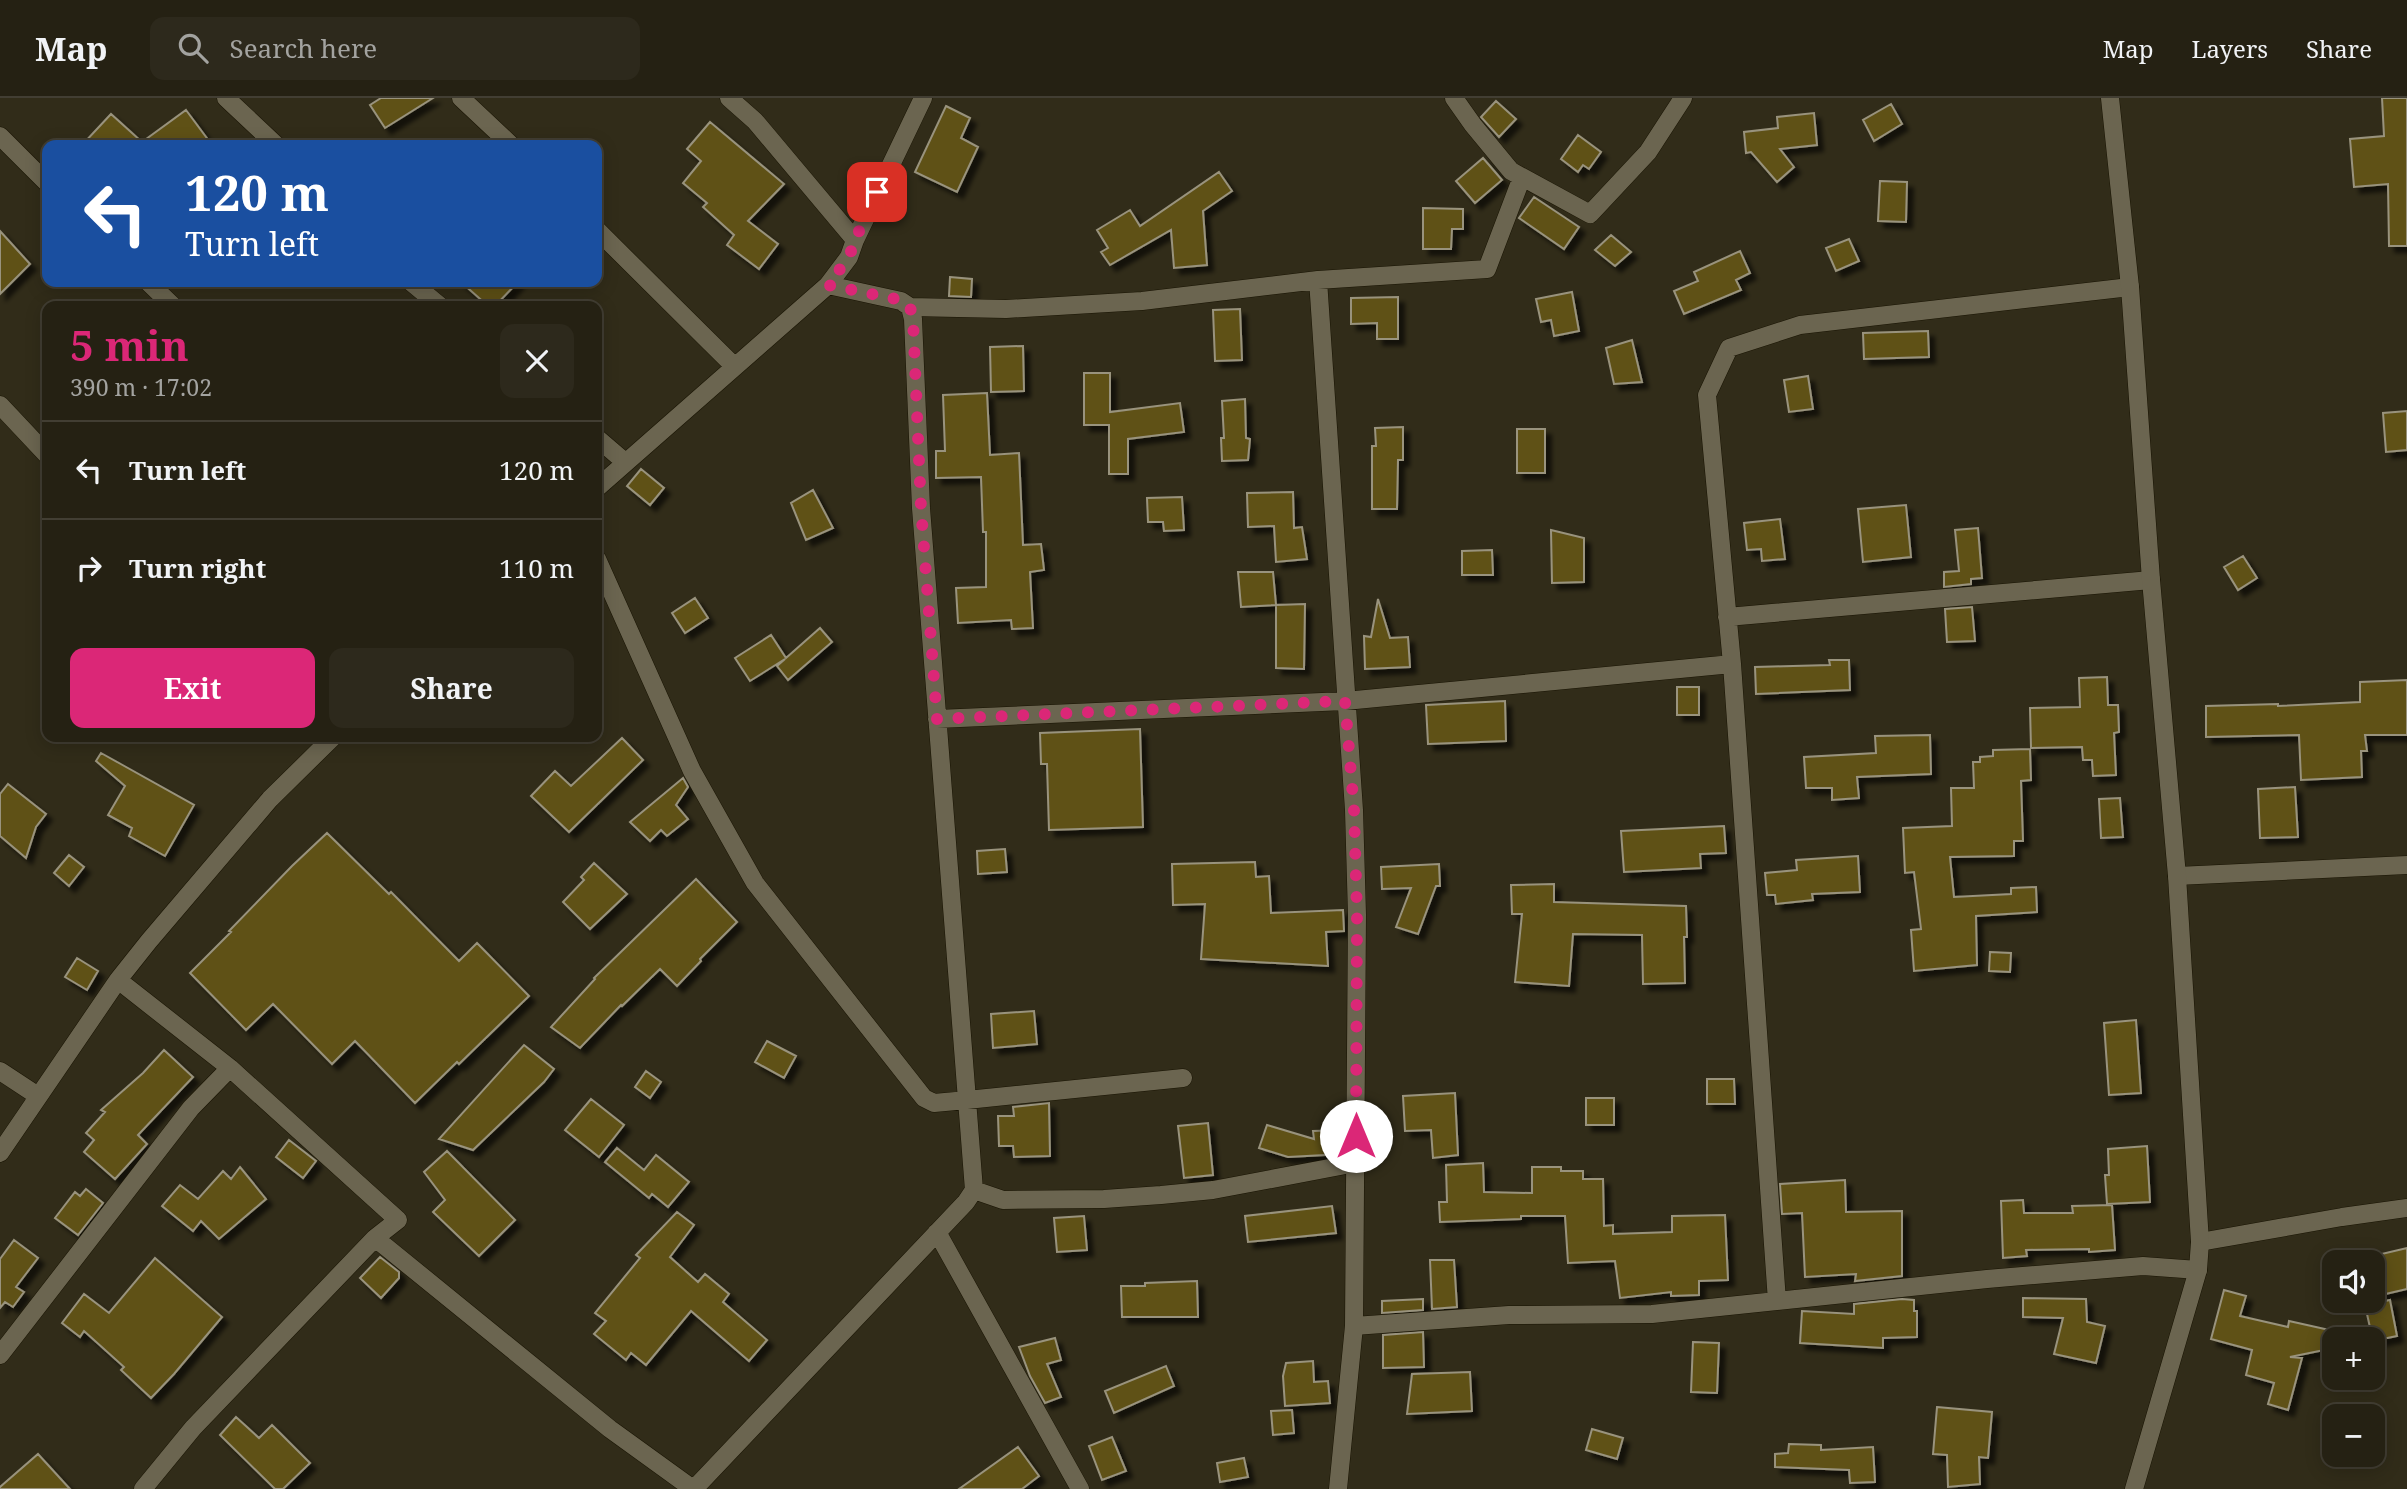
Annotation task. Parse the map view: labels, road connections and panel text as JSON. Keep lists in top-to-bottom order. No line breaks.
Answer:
{"page":{"header":"Map","search":"Search here","nav":["Map","Layers","Share"],"turn":["120 m","Turn left"],"heading":["5 min","390 m · 17:02"],"list":[{"name":"Turn left","value":"120 m"},{"name":"Turn right","value":"110 m"}],"buttons":["Exit","Share"],"map_buttons":["+","−"]}}
